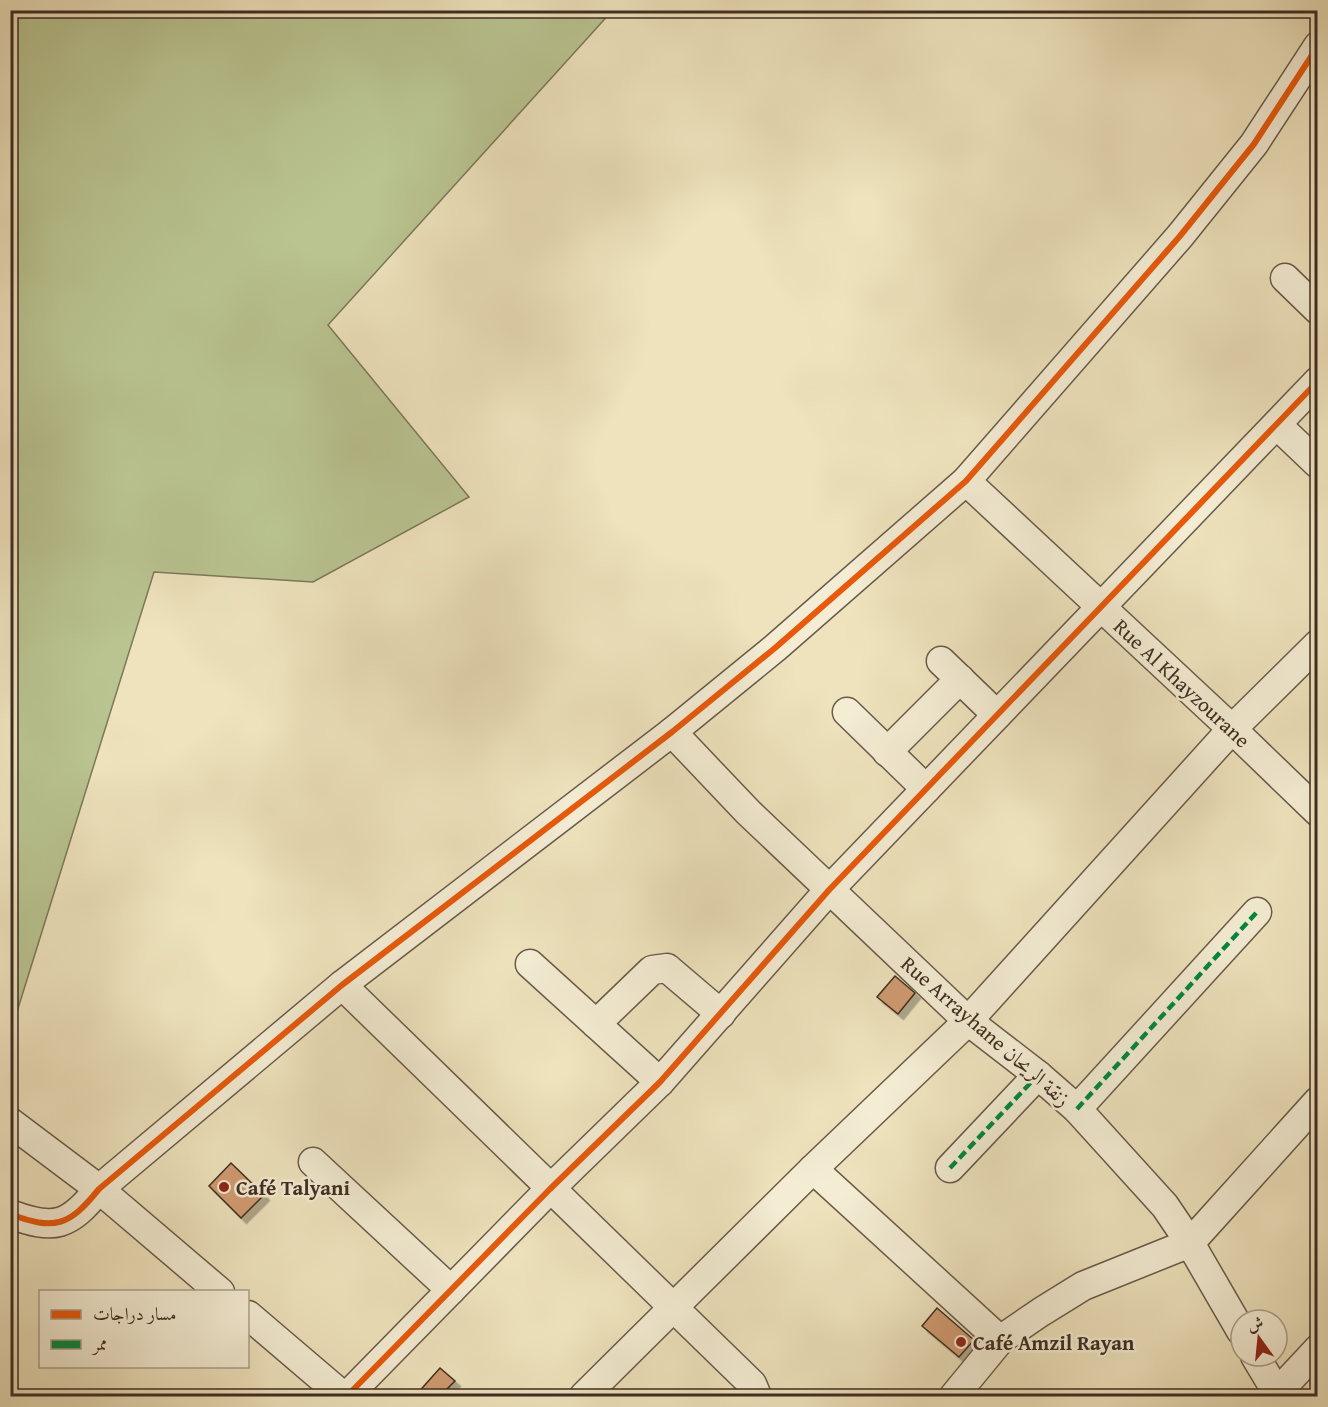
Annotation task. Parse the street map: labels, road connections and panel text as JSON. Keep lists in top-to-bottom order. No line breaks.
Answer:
{"streets":{"street":["Rue Al Khayzourane","Rue Arrayhane زنقة الريحان"]},"places":["Café Talyani","Café Amzil Rayan"],"legend":["مسار دراجات","ممر"],"north":"top"}
